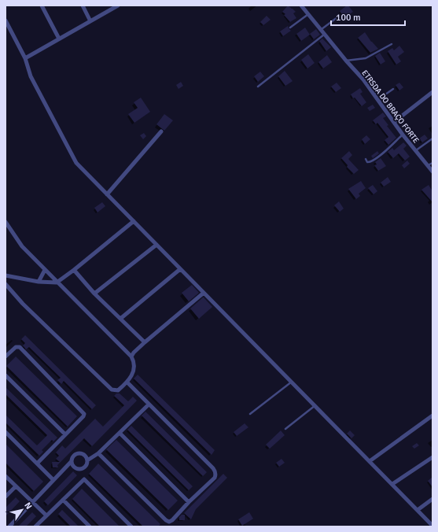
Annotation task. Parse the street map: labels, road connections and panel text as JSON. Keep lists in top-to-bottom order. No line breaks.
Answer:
{"streets":{"street":["ETRSDA DO BRAÇO FORTE"]},"scale_bar":"100 m","north":"top right"}
